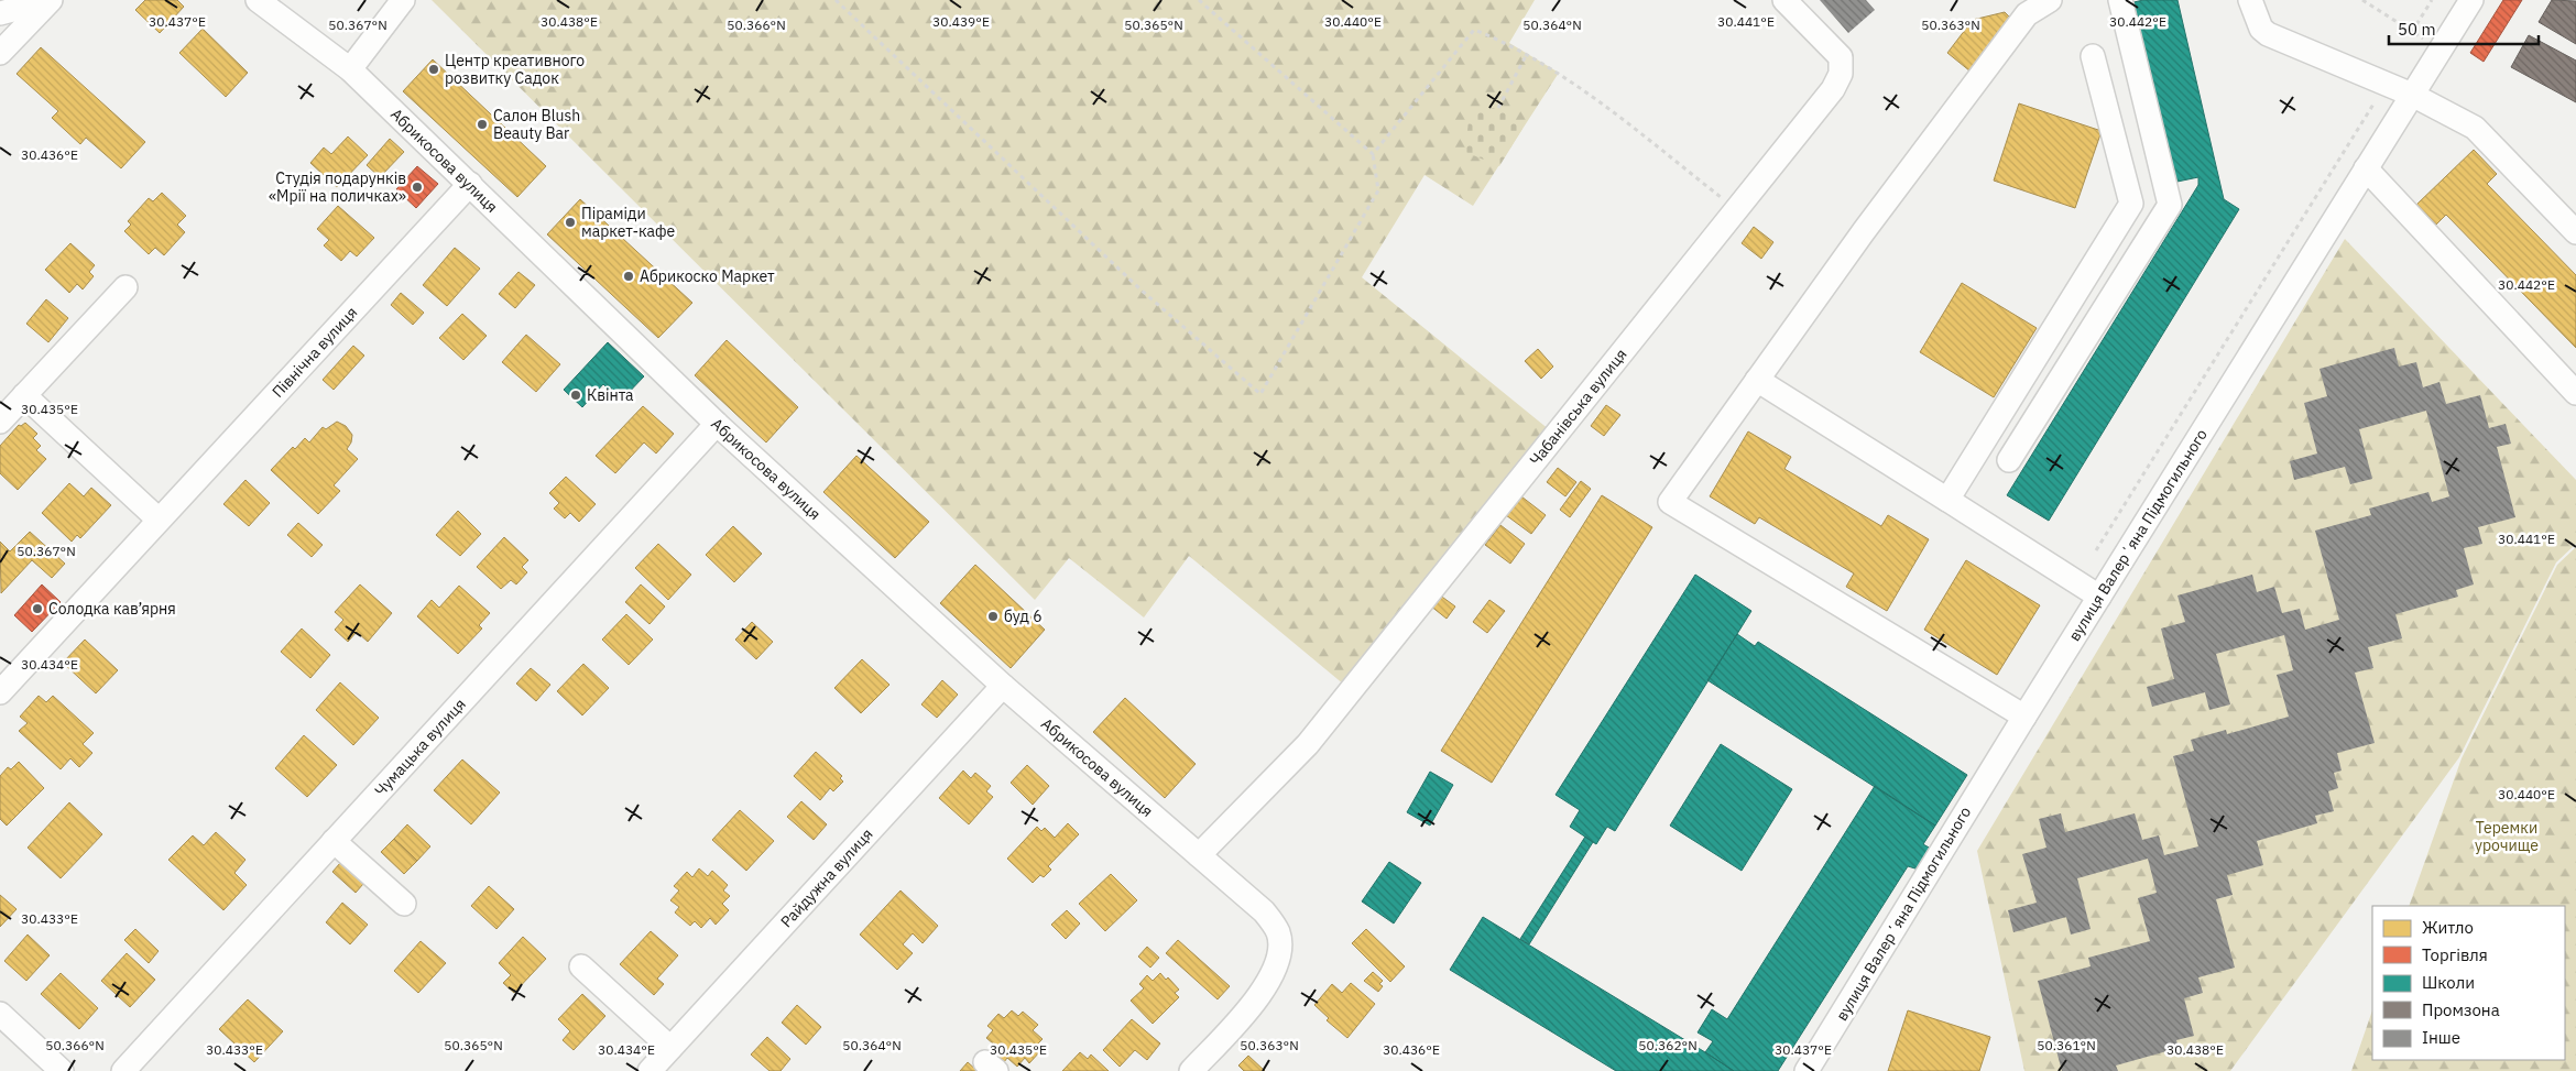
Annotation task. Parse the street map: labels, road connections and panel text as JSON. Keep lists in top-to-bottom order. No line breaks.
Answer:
{"streets":{"street":["Абрикосова вулиця","Північна вулиця","Чабанівська вулиця","вулиця Валерʼяна Підмогильного","Чумацька вулиця","Райдужна вулиця"]},"crossings":[["Абрикосова вулиця","Північна вулиця"],["Абрикосова вулиця","Чабанівська вулиця"],["Абрикосова вулиця","Чумацька вулиця"],["Абрикосова вулиця","Райдужна вулиця"]],"parks":["Теремки урочище"],"places":["Центр креативного розвитку Садок","Салон Blush Beauty Bar","Студія подарунків «Мрії на поличках»","Піраміди маркет-кафе","Абрикоско Маркет","Квінта","Солодка кав’ярня","буд 6"],"legend":["Житло","Торгівля","Школи","Промзона","Інше"],"scale_bar":"50 m","coordinates":["30.439°E","30.442°E","30.437°E","30.438°E","30.440°E","30.441°E","50.367°N","50.366°N","50.365°N","50.364°N","50.363°N","30.436°E","30.435°E","30.434°E","30.433°E","50.362°N","50.361°N"]}
